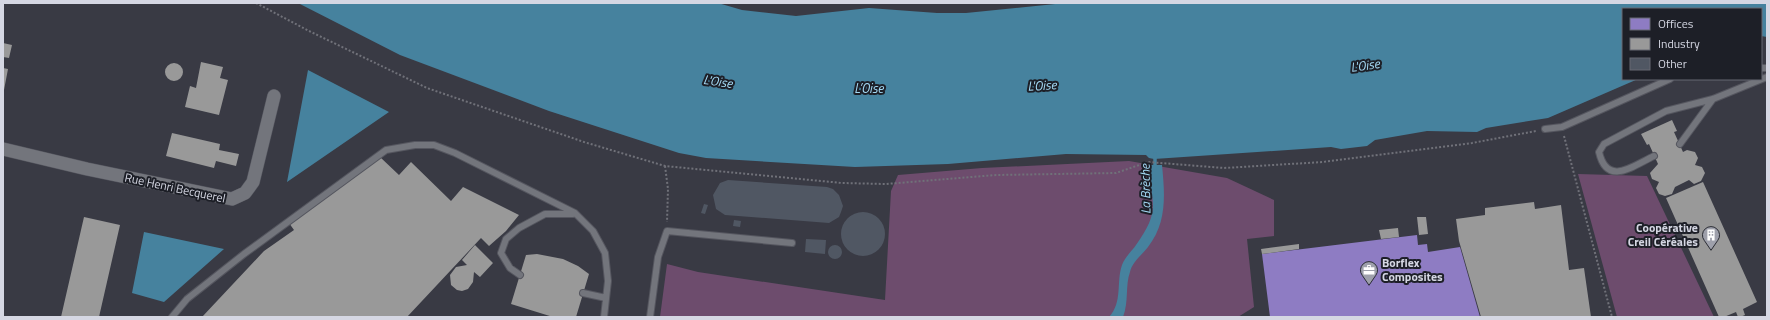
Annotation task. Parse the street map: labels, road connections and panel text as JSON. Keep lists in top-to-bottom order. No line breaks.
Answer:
{"streets":{"street":["Rue Henri Becquerel"]},"water":["L'Oise","L’Oise","La Brèche"],"places":{"building":["Coopérative Creil Céréales"],"office":["Borflex Composites"]},"legend":["Offices","Industry","Other"]}
